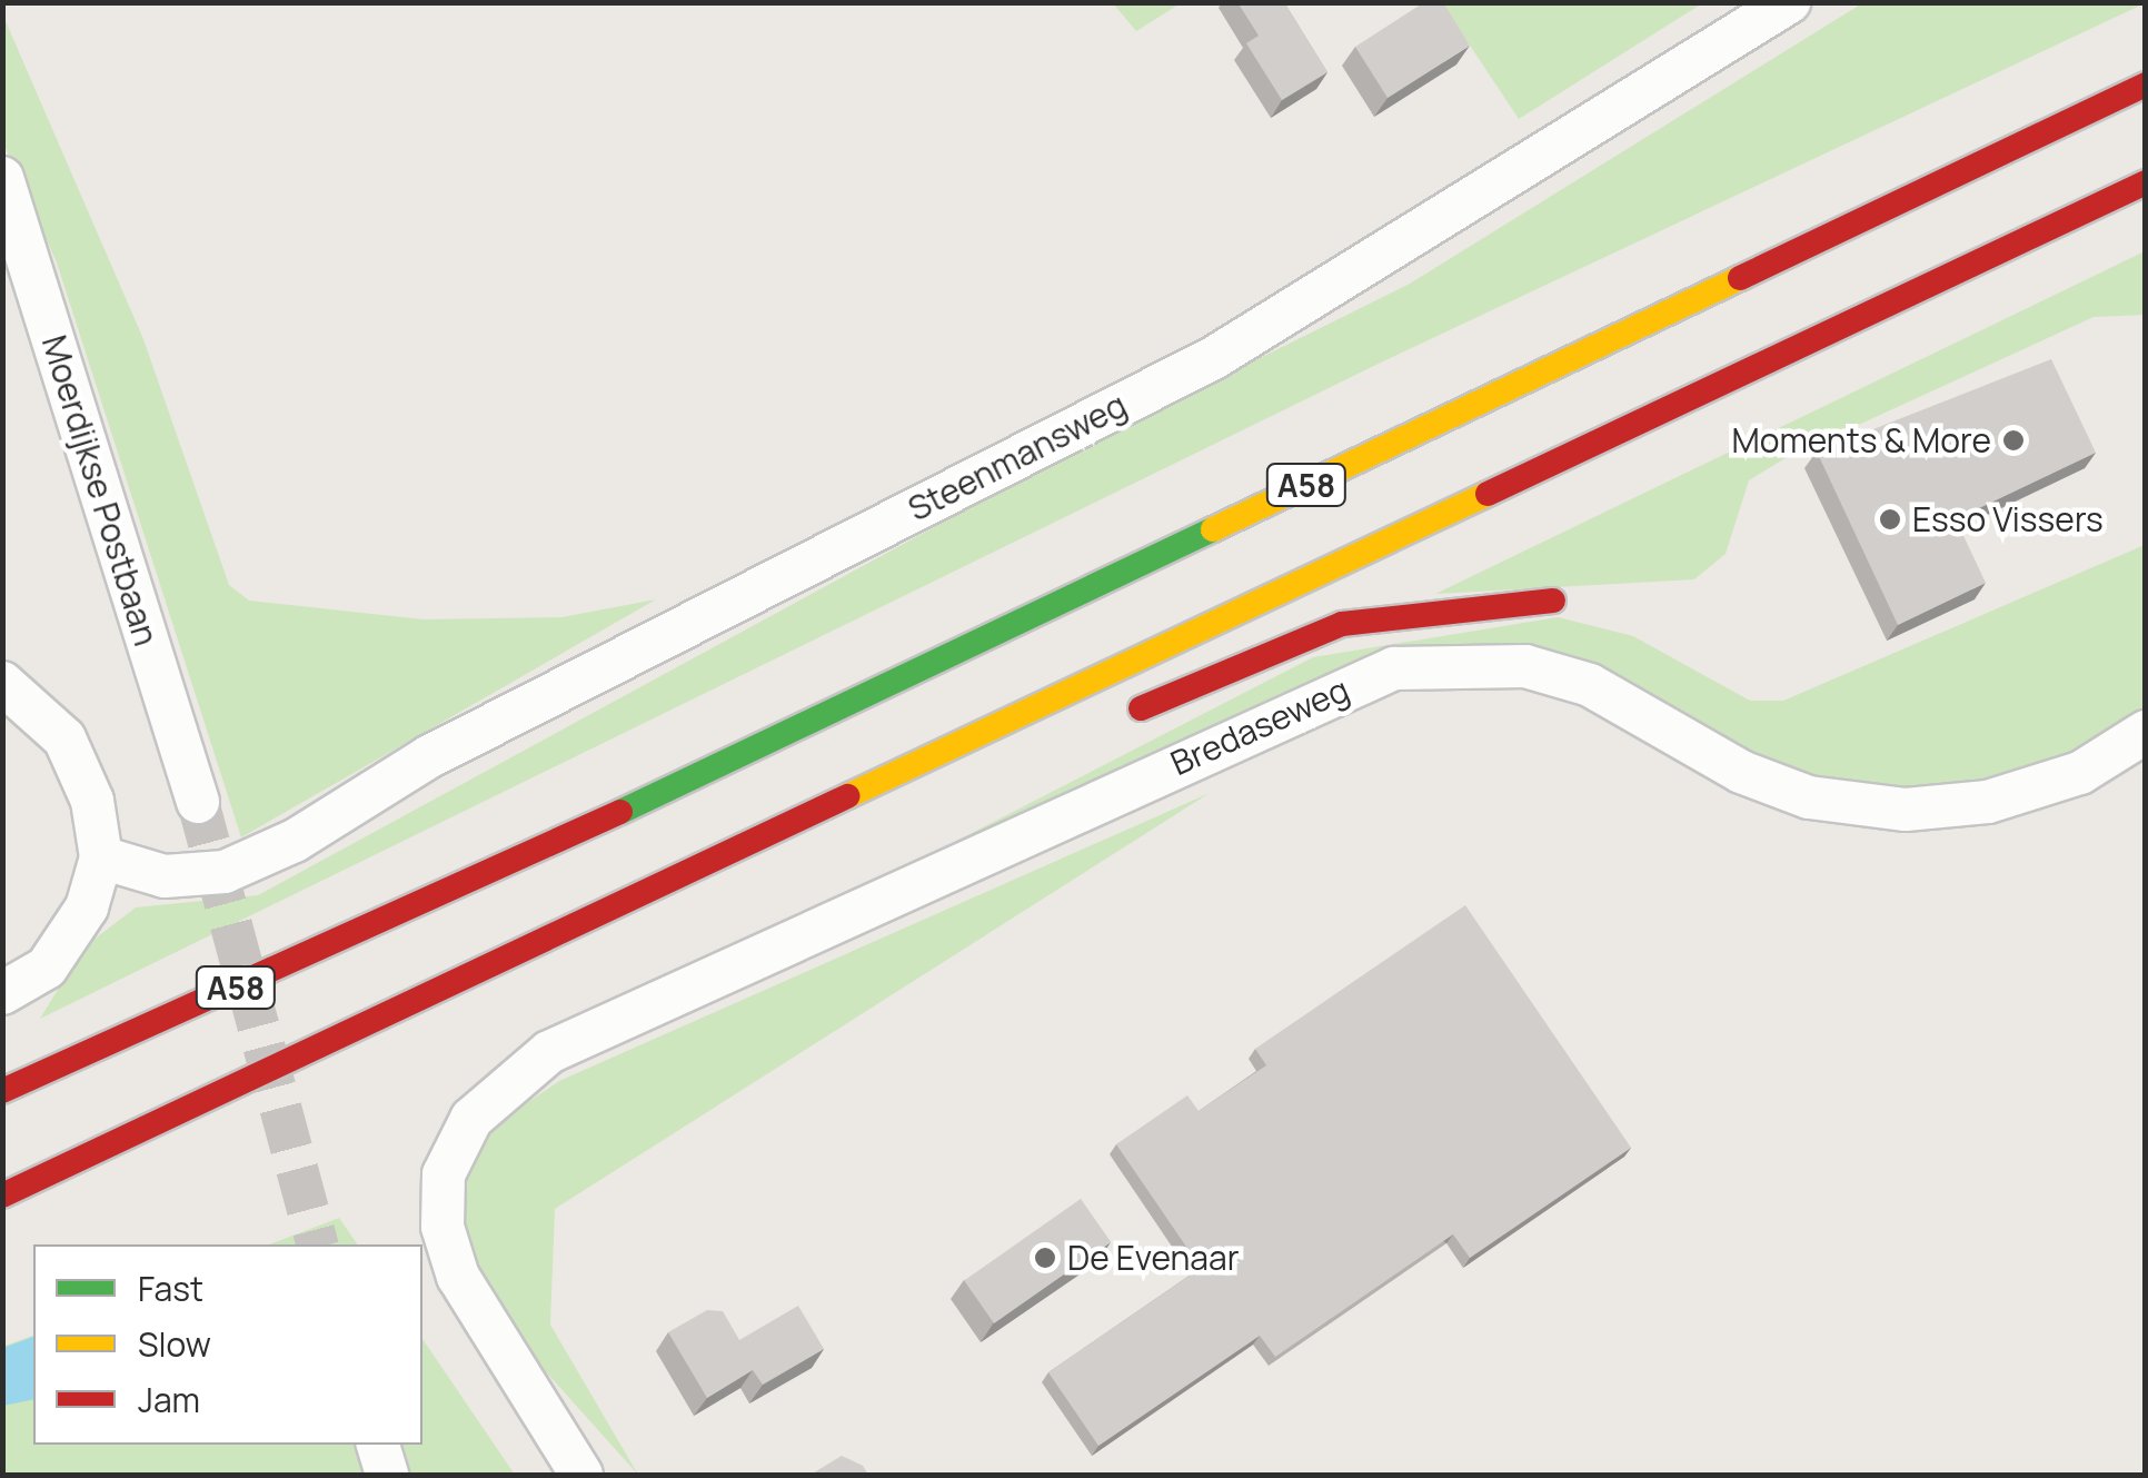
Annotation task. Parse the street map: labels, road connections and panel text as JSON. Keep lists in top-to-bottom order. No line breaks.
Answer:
{"streets":{"highway":["A58"],"street":["Steenmansweg","Moerdijkse Postbaan","Bredaseweg"]},"places":["Moments & More","Esso Vissers","De Evenaar"],"legend":["Fast","Slow","Jam"]}
